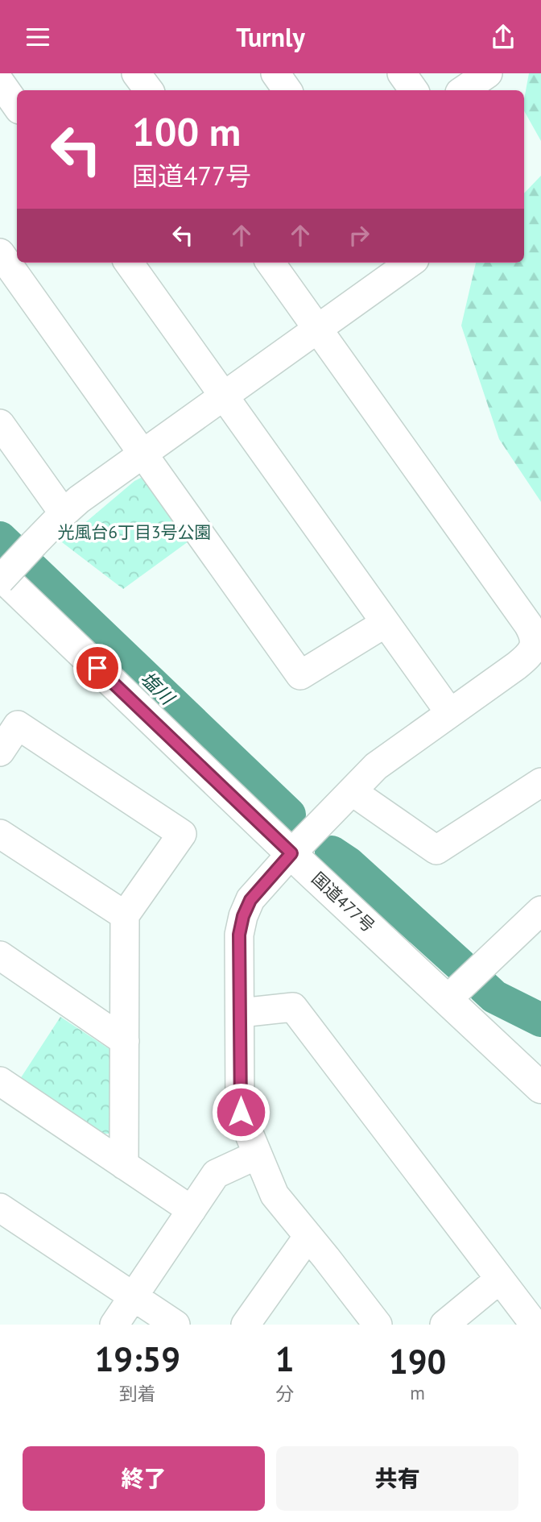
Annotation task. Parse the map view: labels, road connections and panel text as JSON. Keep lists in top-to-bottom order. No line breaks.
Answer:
{"streets":{"highway":["国道477号"]},"water":["塩川"],"parks":["光風台6丁目3号公園"],"page":{"header":"Turnly","turn":["100 m","国道477号"],"eta":["19:59","到着","1","分","190","m"],"buttons":["終了","共有"]}}
